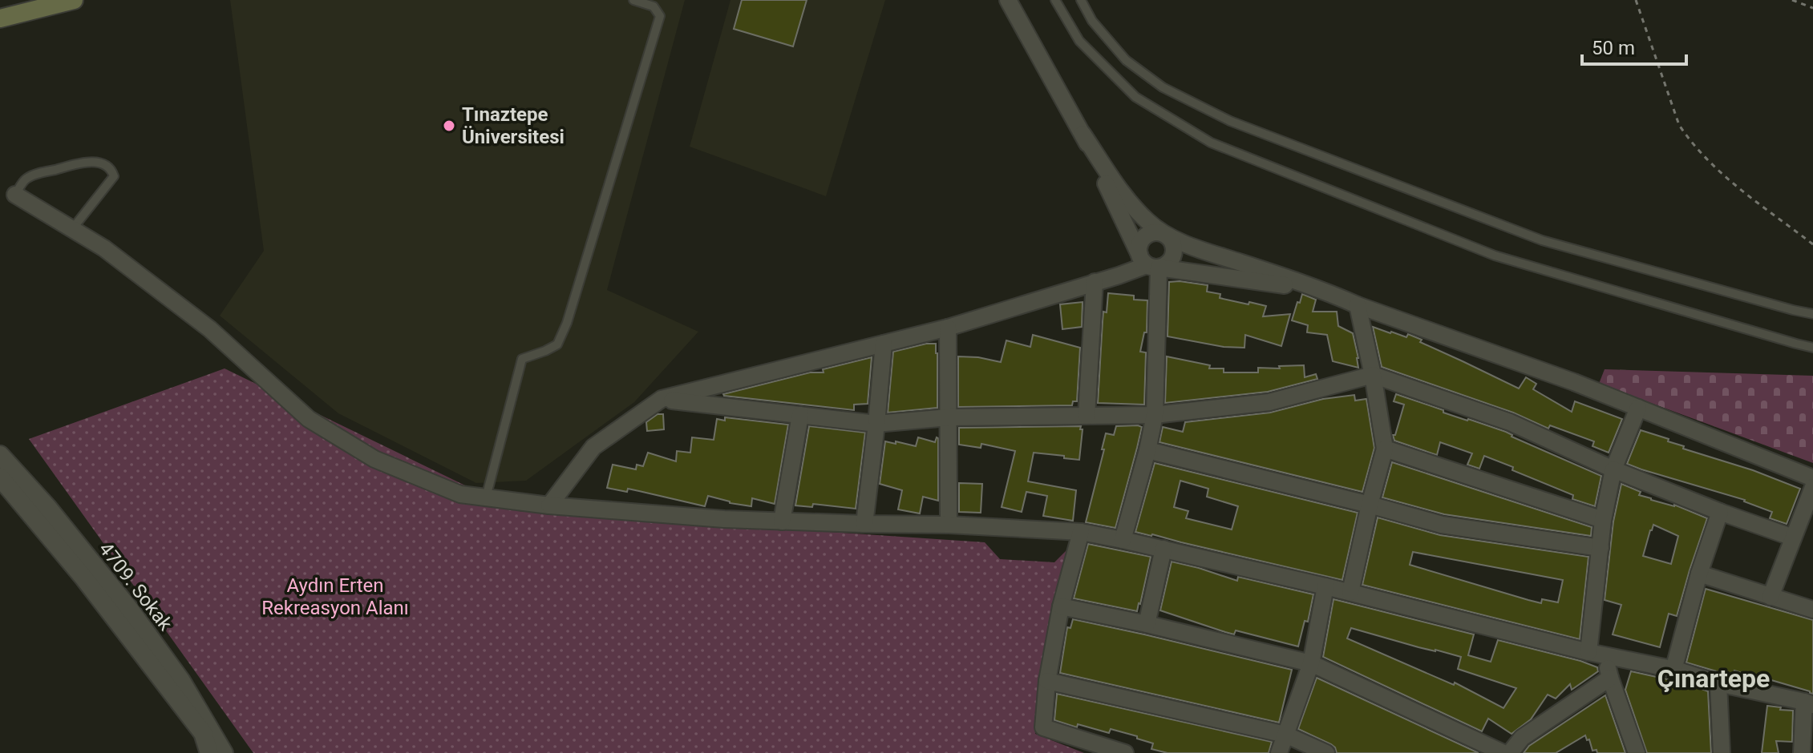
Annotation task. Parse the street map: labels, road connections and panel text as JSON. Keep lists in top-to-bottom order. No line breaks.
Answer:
{"streets":{"street":["4709. Sokak"]},"districts":["Çınartepe"],"parks":["Aydın Erten Rekreasyon Alanı"],"places":["Tınaztepe Üniversitesi"],"scale_bar":"50 m"}
